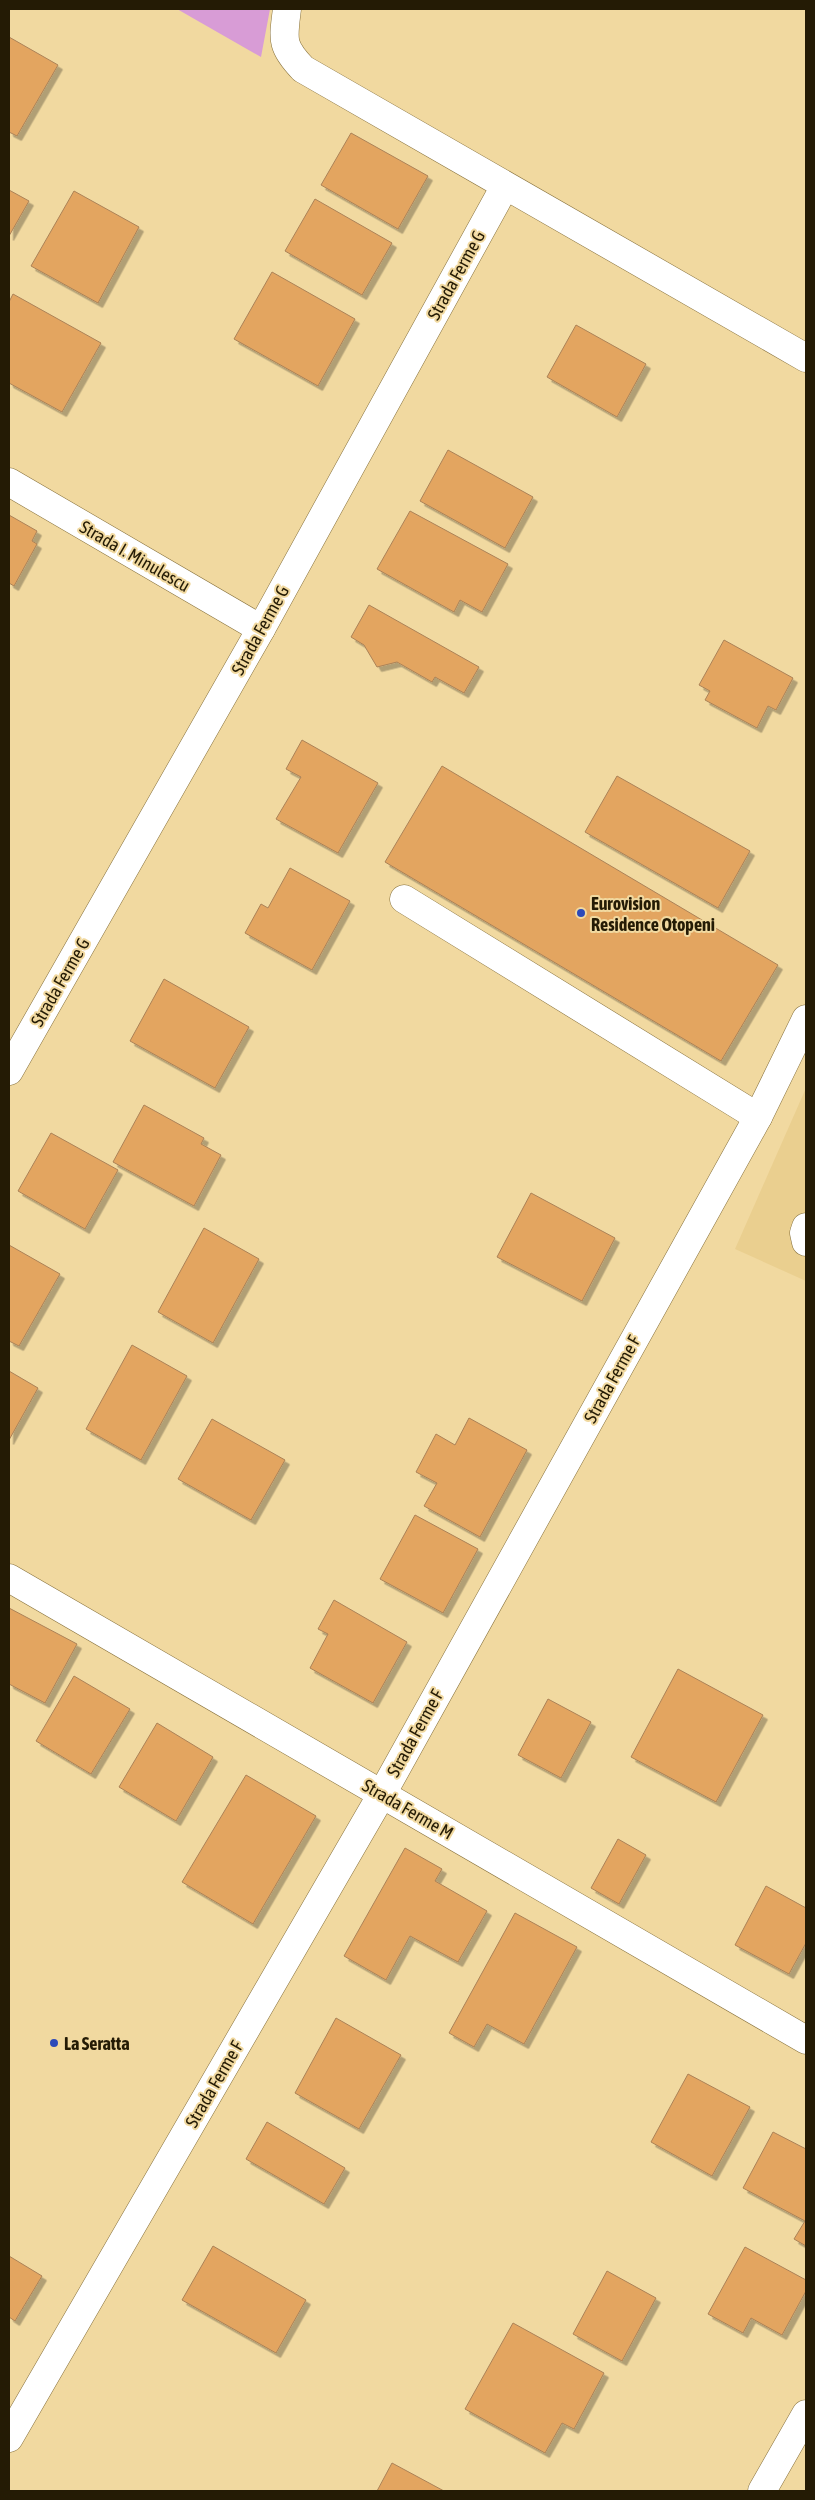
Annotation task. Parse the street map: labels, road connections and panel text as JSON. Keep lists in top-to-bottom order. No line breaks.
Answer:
{"streets":{"street":["Strada Ferme G","Strada I. Minulescu","Strada Ferme F","Strada Ferme M"]},"crossings":[["Strada Ferme G","Strada I. Minulescu"],["Strada Ferme F","Strada Ferme M"]],"places":["Eurovision Residence Otopeni","La Seratta"]}
